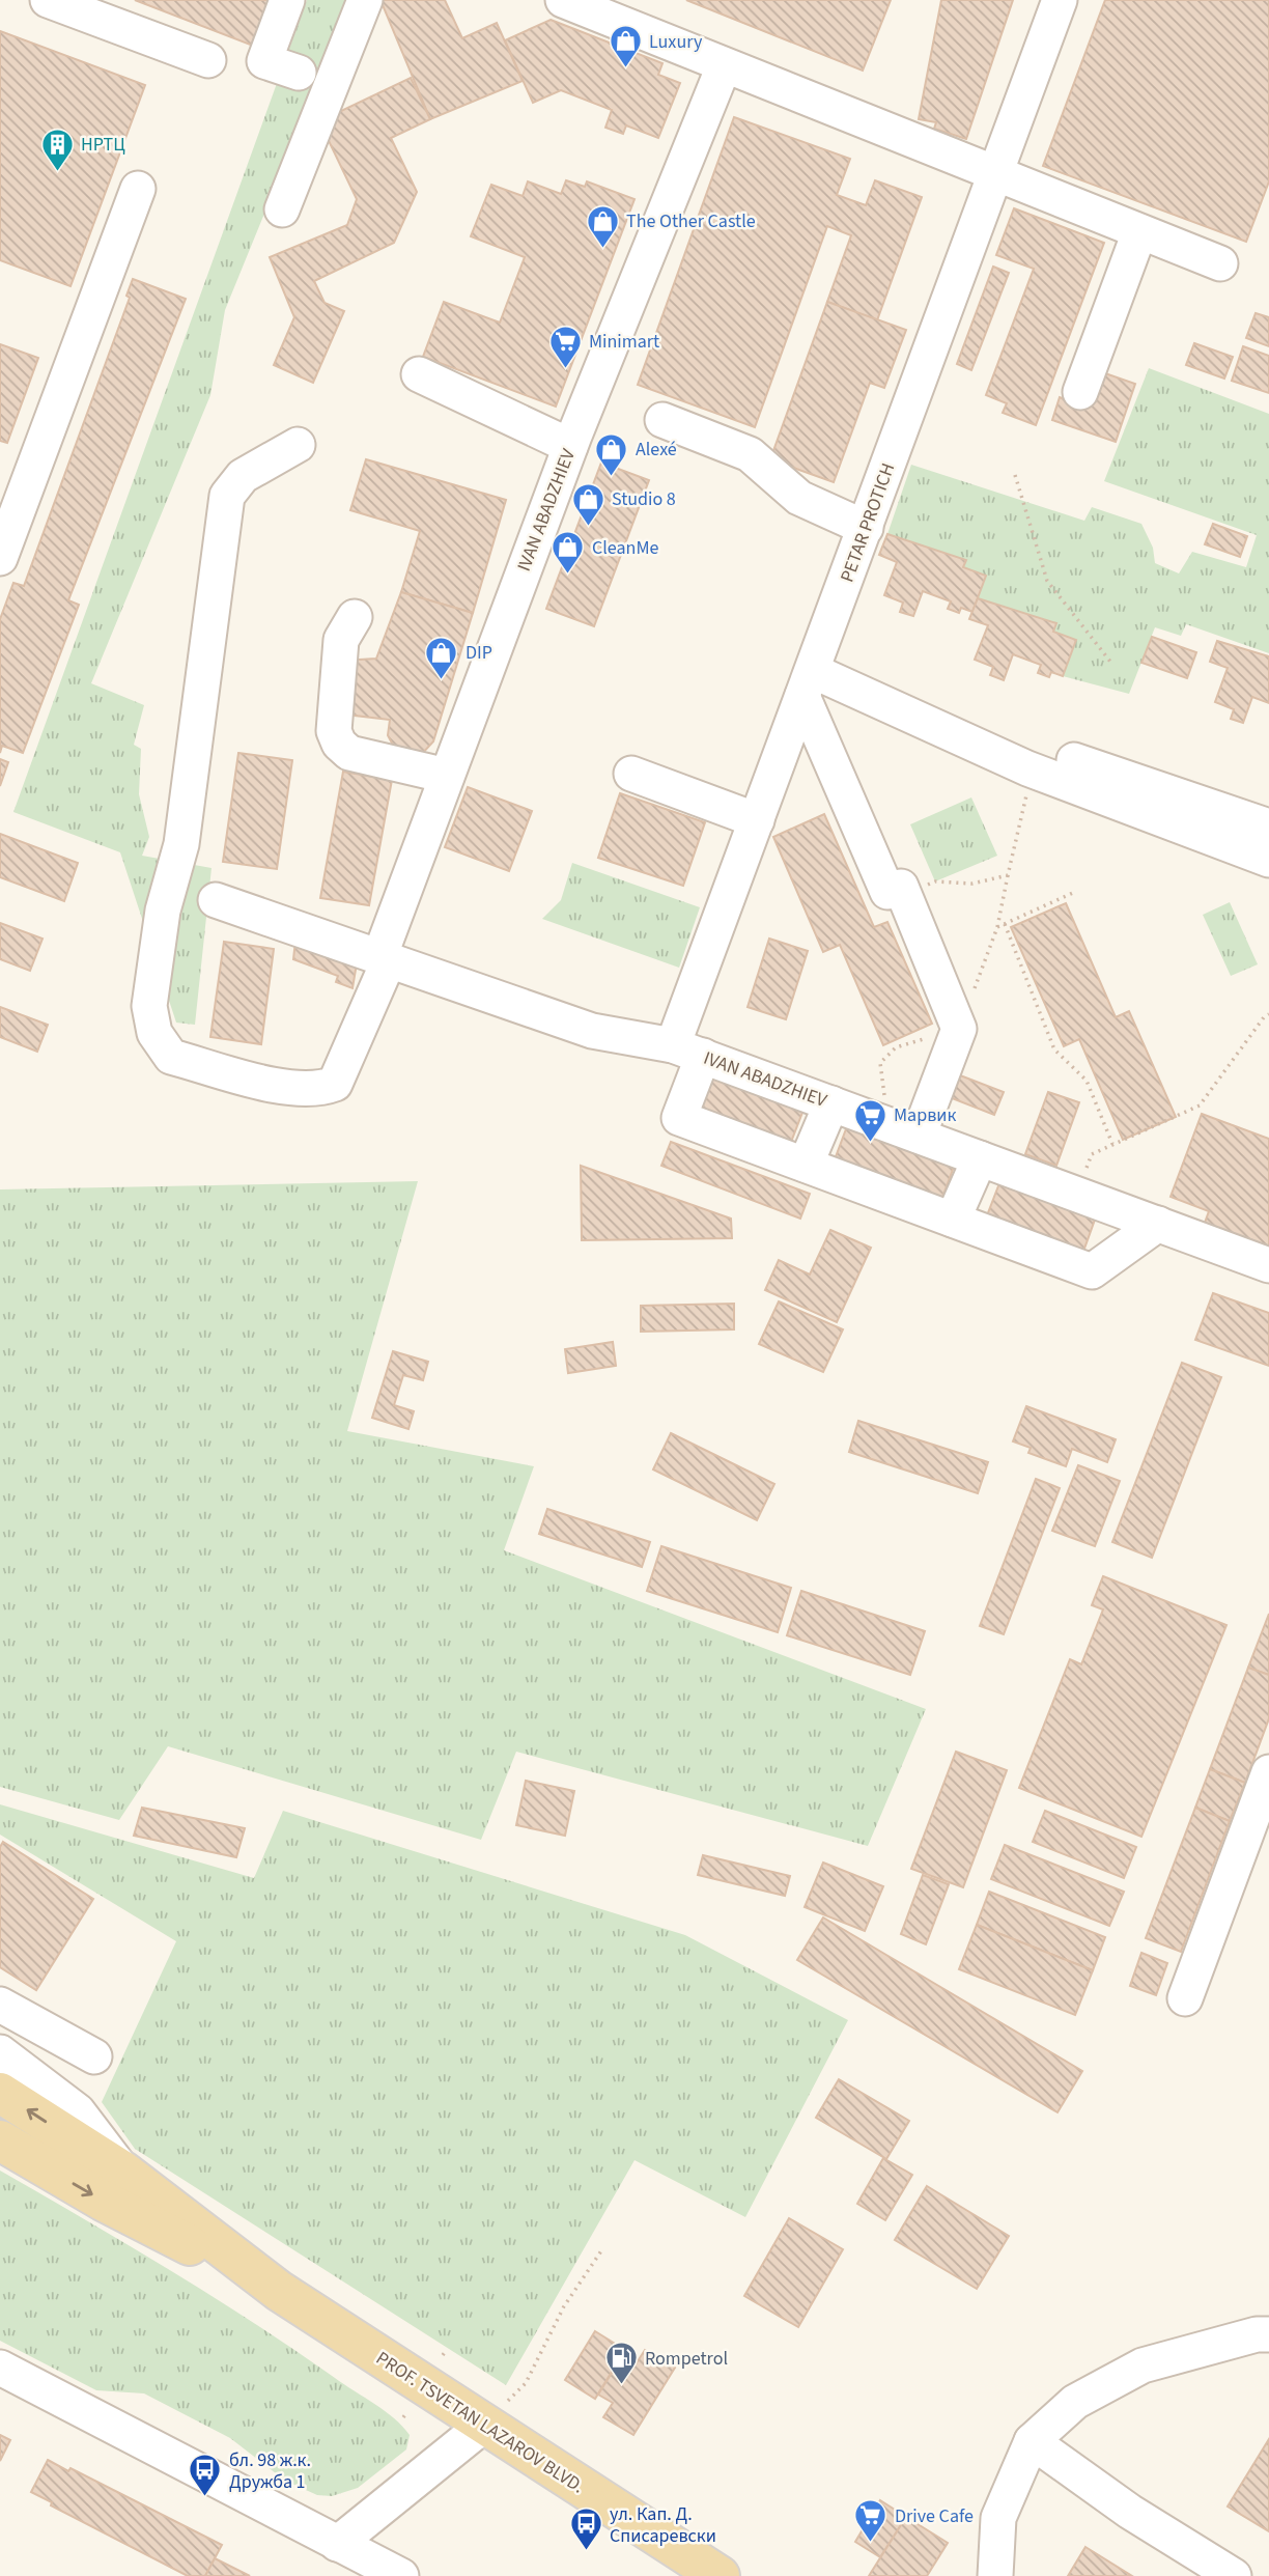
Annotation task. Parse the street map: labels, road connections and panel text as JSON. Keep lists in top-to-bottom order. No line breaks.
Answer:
{"streets":{"main road":["PROF. TSVETAN LAZAROV BLVD."],"street":["IVAN ABADZHIEV","PETAR PROTICH"]},"crossings":[["IVAN ABADZHIEV","PETAR PROTICH"]],"places":{"shop":["Luxury","The Other Castle","Alexé","Studio 8","CleanMe","DIP"],"building":["НРТЦ"],"supermarket":["Minimart","Марвик","Drive Cafe"],"fuel station":["Rompetrol"],"bus stop":["бл. 98 ж.к. Дружба 1","ул. Кап. Д. Списаревски"]}}
